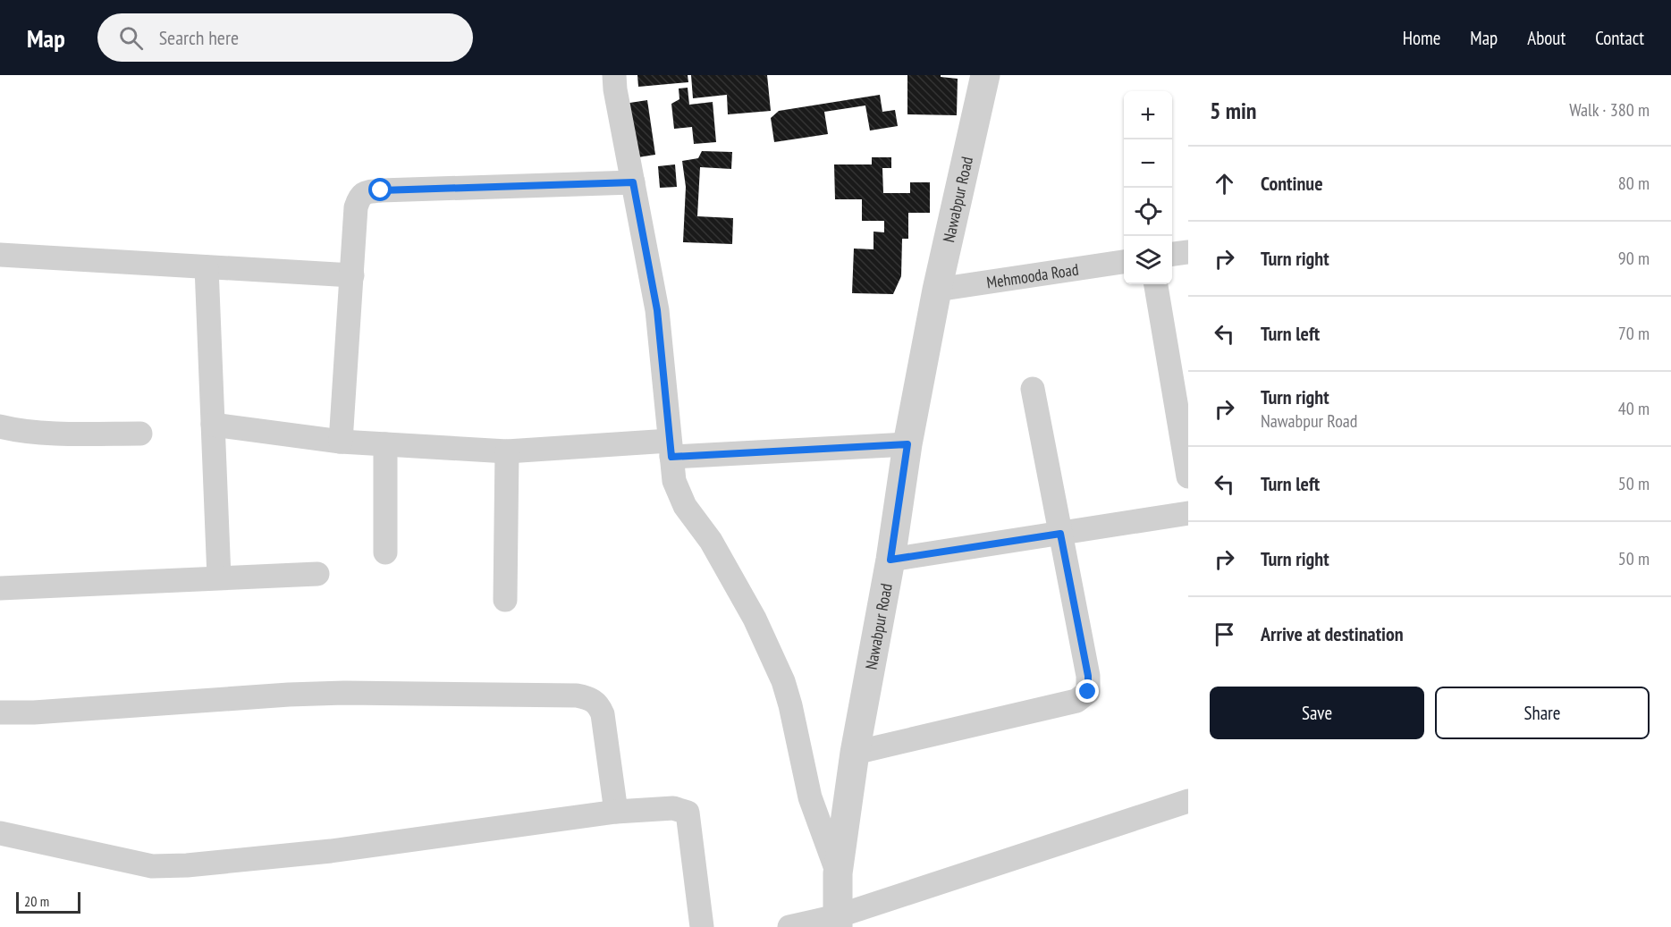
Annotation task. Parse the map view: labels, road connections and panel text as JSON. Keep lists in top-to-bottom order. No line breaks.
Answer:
{"streets":{"street":["Nawabpur Road","Mehmooda Road"]},"crossings":[["Nawabpur Road","Mehmooda Road"]],"scale_bar":"20 m","page":{"header":"Map","search":"Search here","nav":["Home","Map","About","Contact"],"heading":["5 min","Walk · 380 m"],"map_buttons":["+","−"],"list":[["Continue","80 m"],["Turn right","90 m"],["Turn left","70 m"],["Turn right","Nawabpur Road","40 m"],["Turn left","50 m"],["Turn right","50 m"],"Arrive at destination"],"buttons":["Save","Share"],"scale":"20 m"}}
